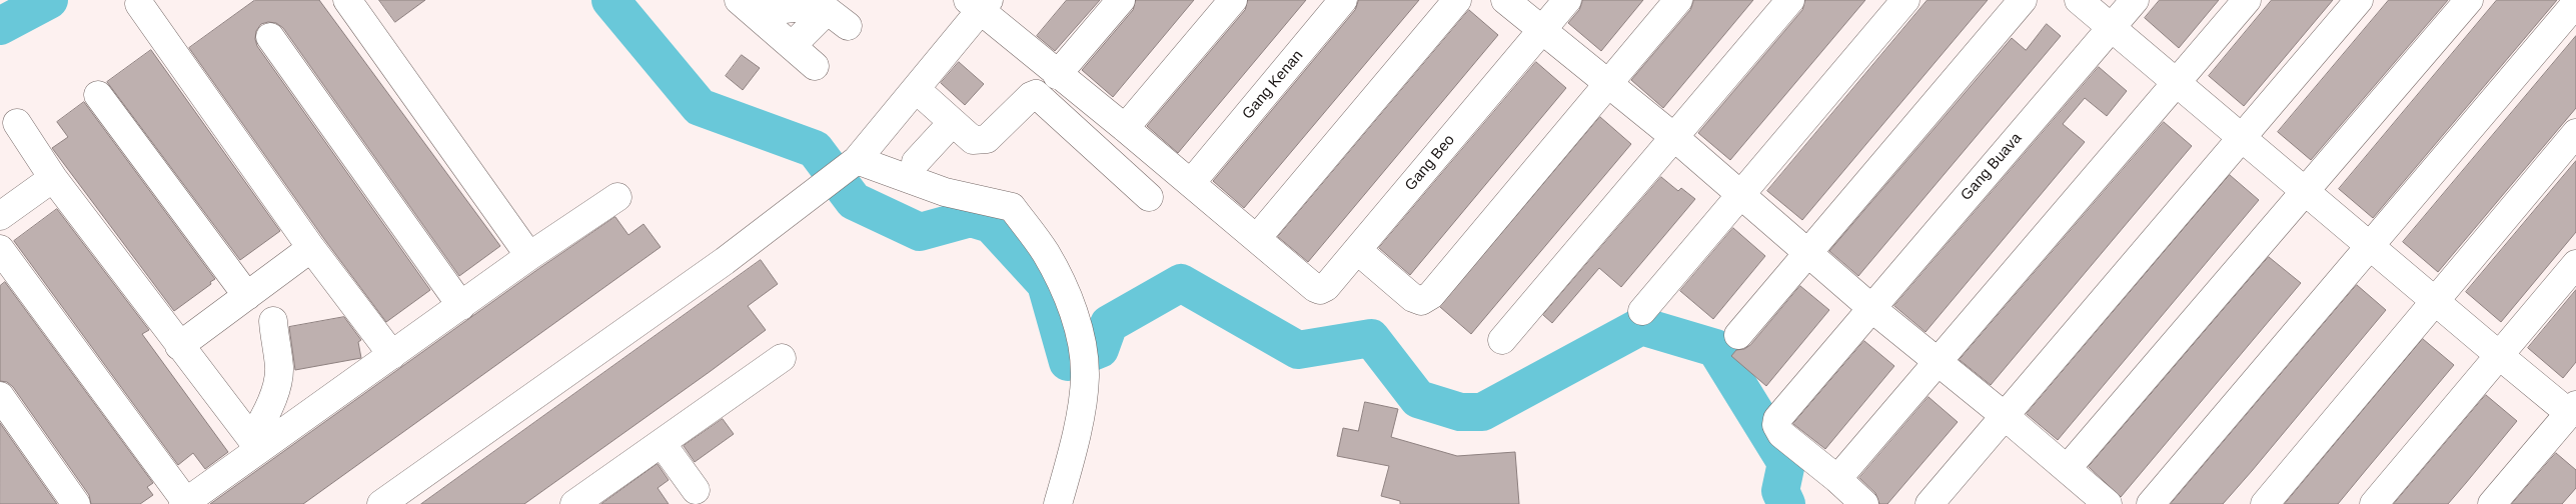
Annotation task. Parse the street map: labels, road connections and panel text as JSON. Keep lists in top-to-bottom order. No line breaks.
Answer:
{"streets":{"street":["Gang Kenan","Gang Beo","Gang Buava"]}}
